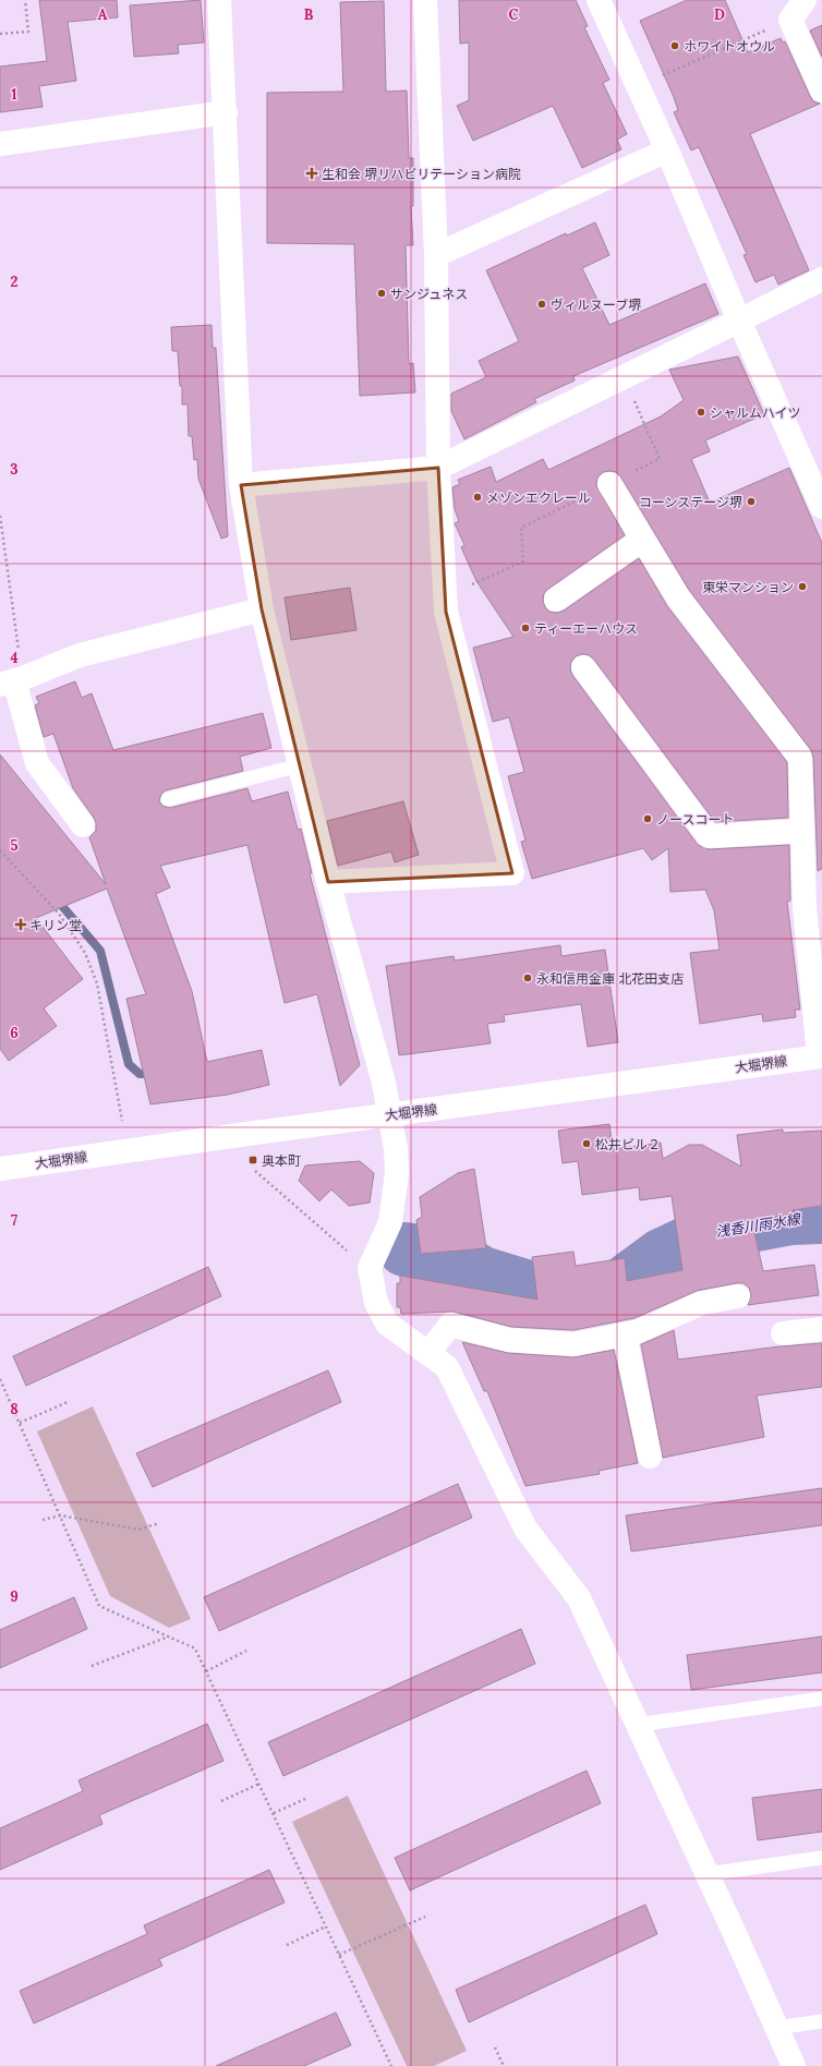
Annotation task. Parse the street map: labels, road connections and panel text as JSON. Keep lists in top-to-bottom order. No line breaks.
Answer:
{"streets":{"street":["大堀堺線"]},"water":["浅香川雨水線"],"places":{"other":["ホワイトオウル","サンジュネス","ヴィルヌーブ堺","シャルムハイツ","メゾンエクレール","コーンステージ堺","東栄マンション","ティーエーハウス","ノースコート","永和信用金庫 北花田支店","松井ビル２"],"health":["生和会 堺リハビリテーション病院","キリン堂"],"transit":["奥本町"]},"grid":{"columns":["A","B","C","D"],"rows":["1","2","3","4","5","6","7","8","9"]}}
